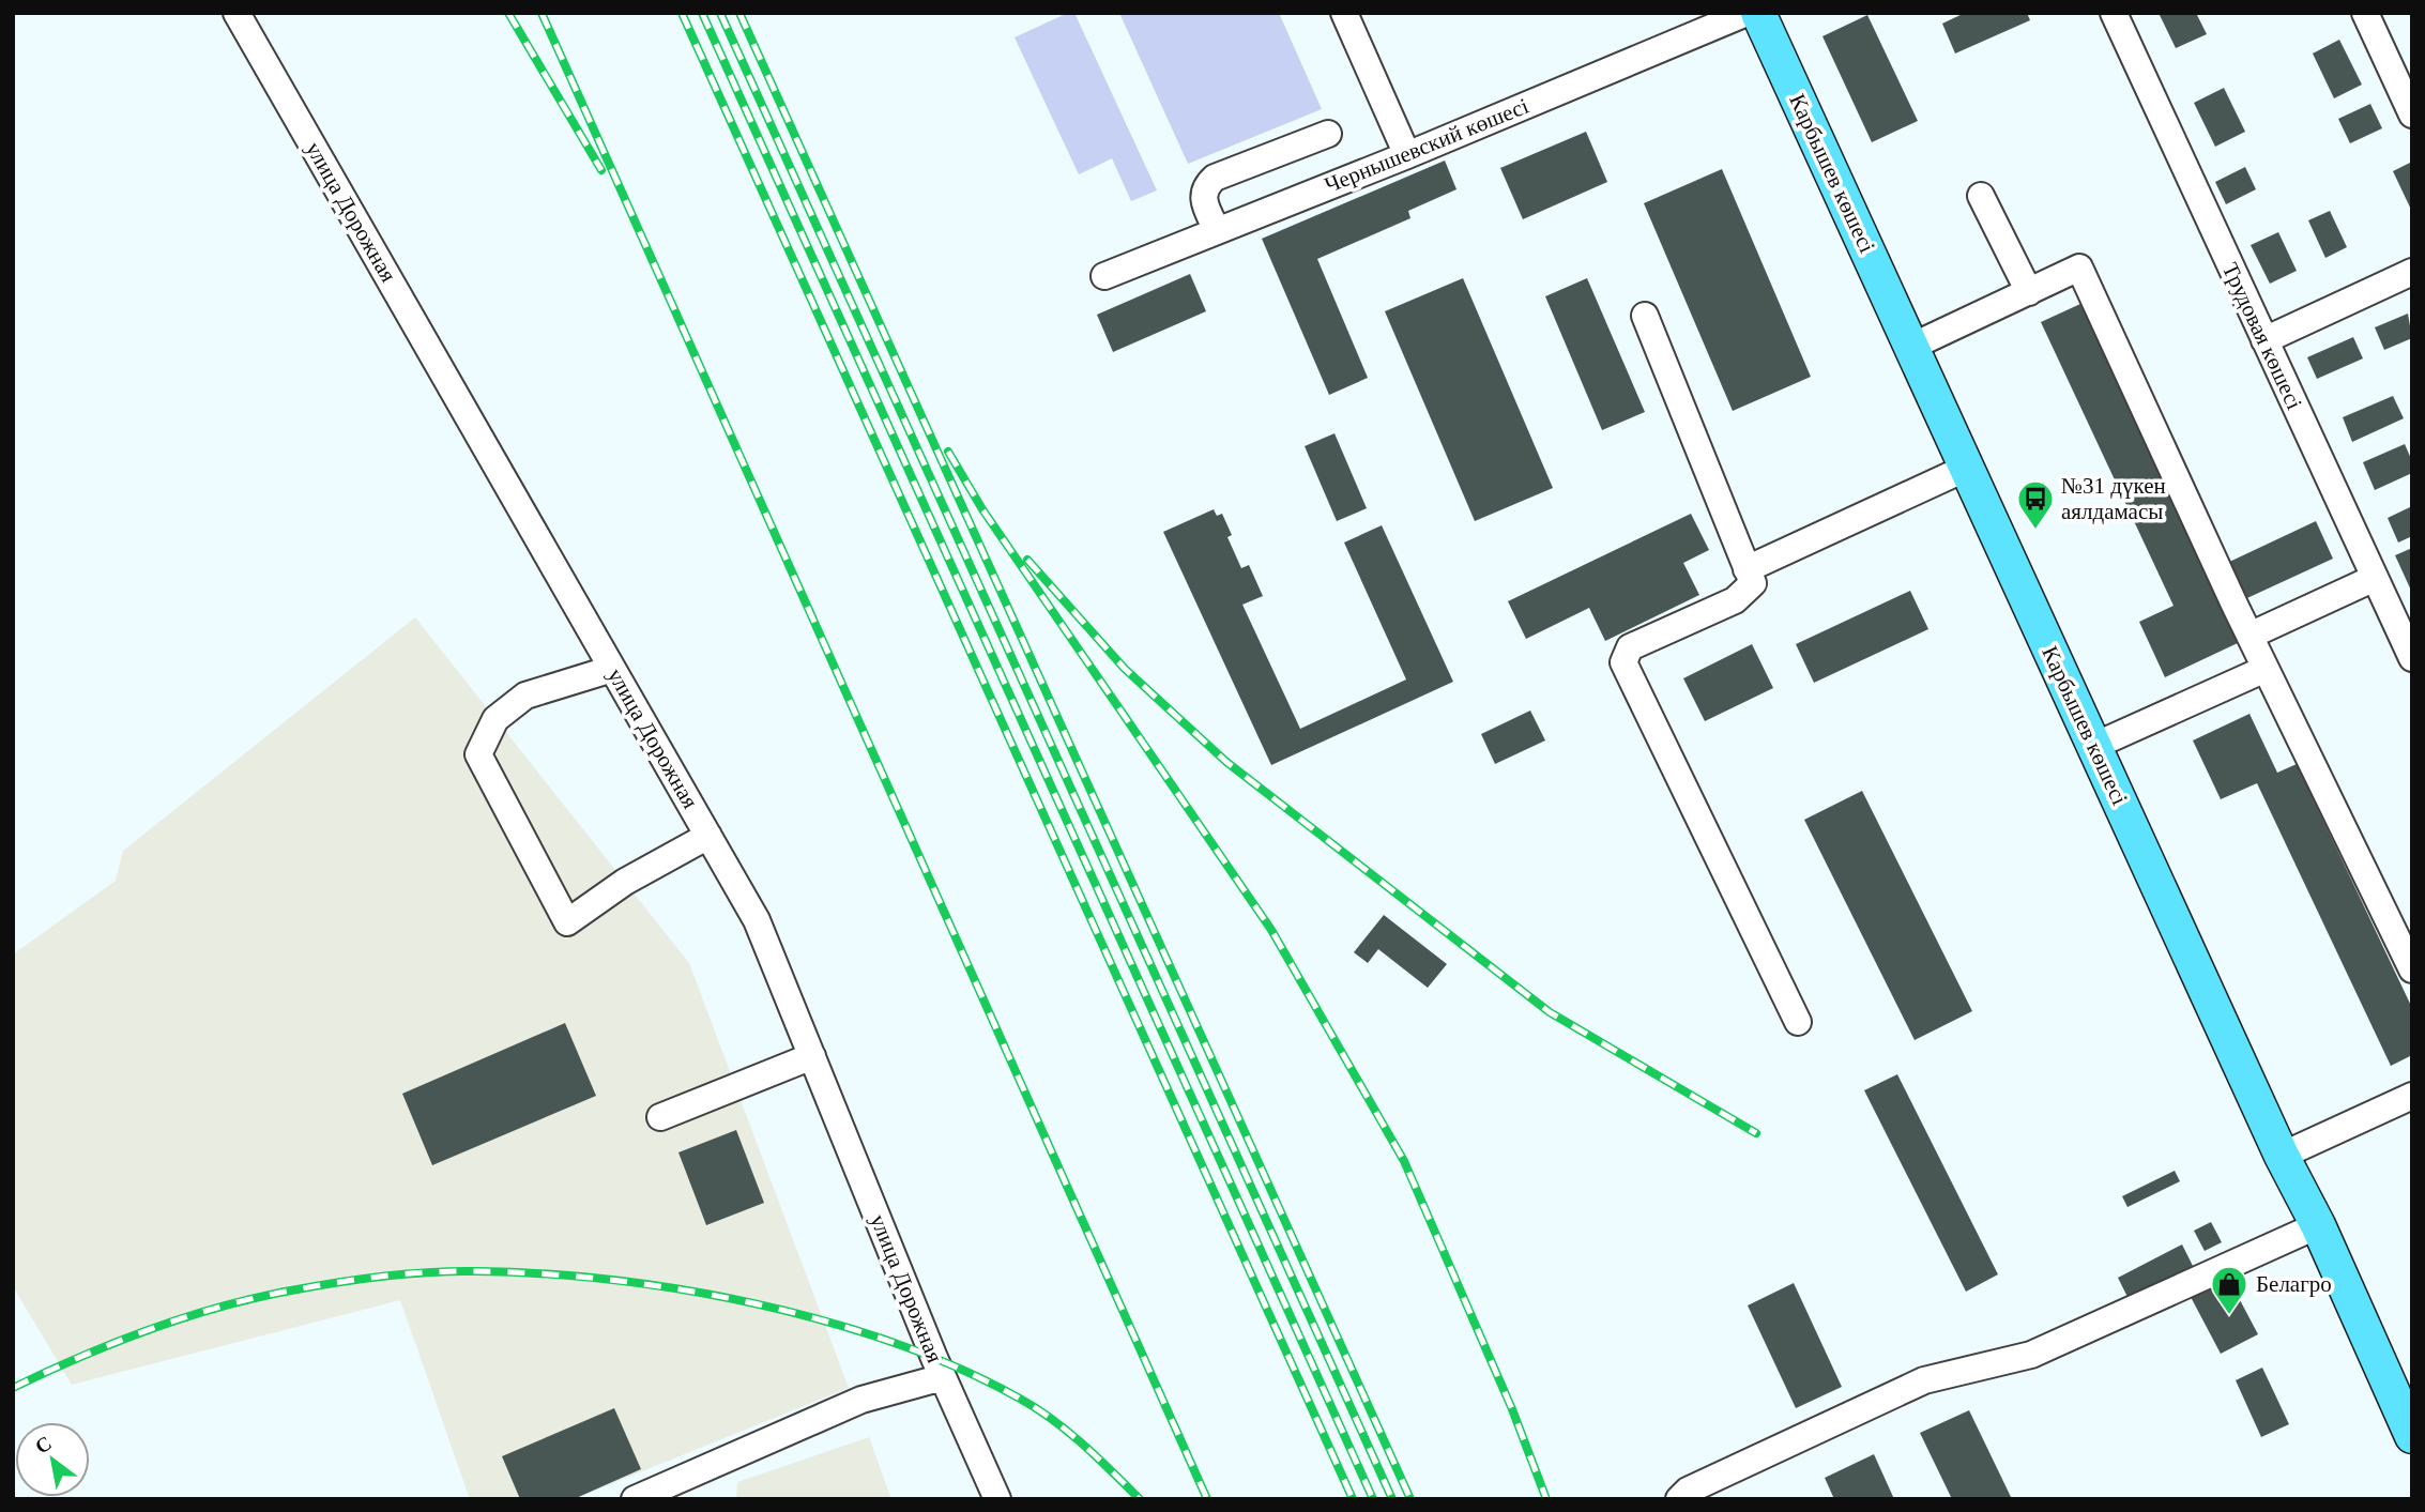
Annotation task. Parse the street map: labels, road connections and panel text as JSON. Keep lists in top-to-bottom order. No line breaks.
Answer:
{"streets":{"main road":["Карбышев көшесі"],"street":["Чернышевский көшесі","улица Дорожная","Трудовая көшесі"]},"places":{"bus stop":["№31 дүкен аялдамасы"],"shop":["Белагро"]},"north":"top left"}
